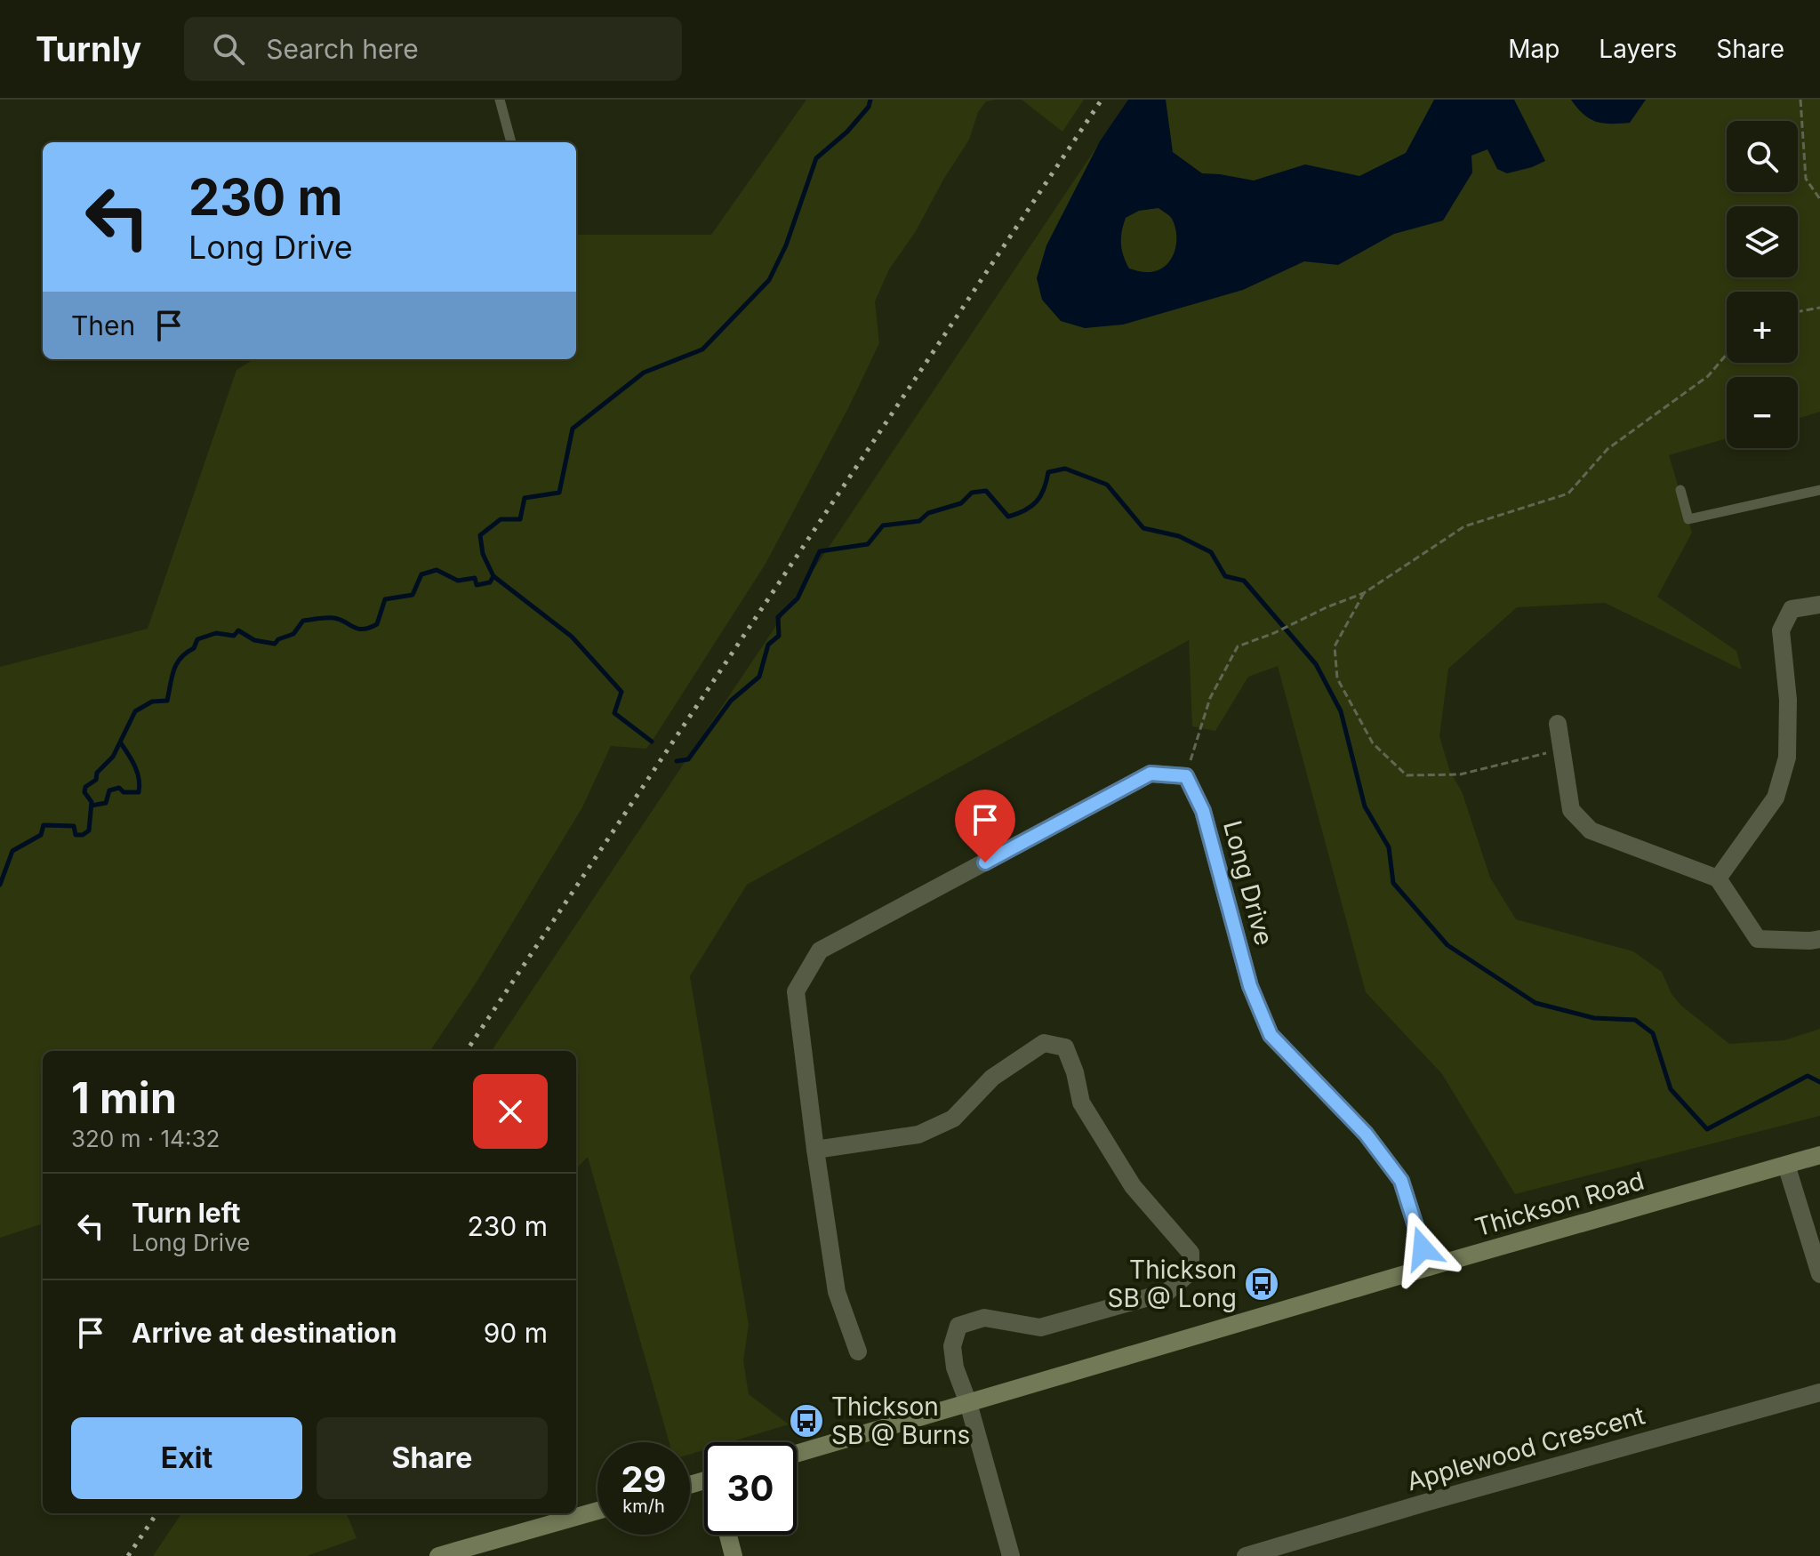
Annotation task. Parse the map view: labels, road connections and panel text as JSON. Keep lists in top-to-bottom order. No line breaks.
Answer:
{"streets":{"main road":["Thickson Road"],"street":["Long Drive","Applewood Crescent"]},"crossings":[["Long Drive","Thickson Road"]],"places":{"bus stop":["Thickson SB @ Long","Thickson SB @ Burns"]},"page":{"header":"Turnly","search":"Search here","nav":["Map","Layers","Share"],"map_buttons":["+","−"],"turn":["230 m","Long Drive"],"then":"Then","heading":["1 min","320 m · 14:32"],"list":[{"name":"Turn left","note":"Long Drive","value":"230 m"},{"name":"Arrive at destination","value":"90 m"}],"buttons":["Exit","Share"],"speed":"29 km/h","limit":"30"}}
